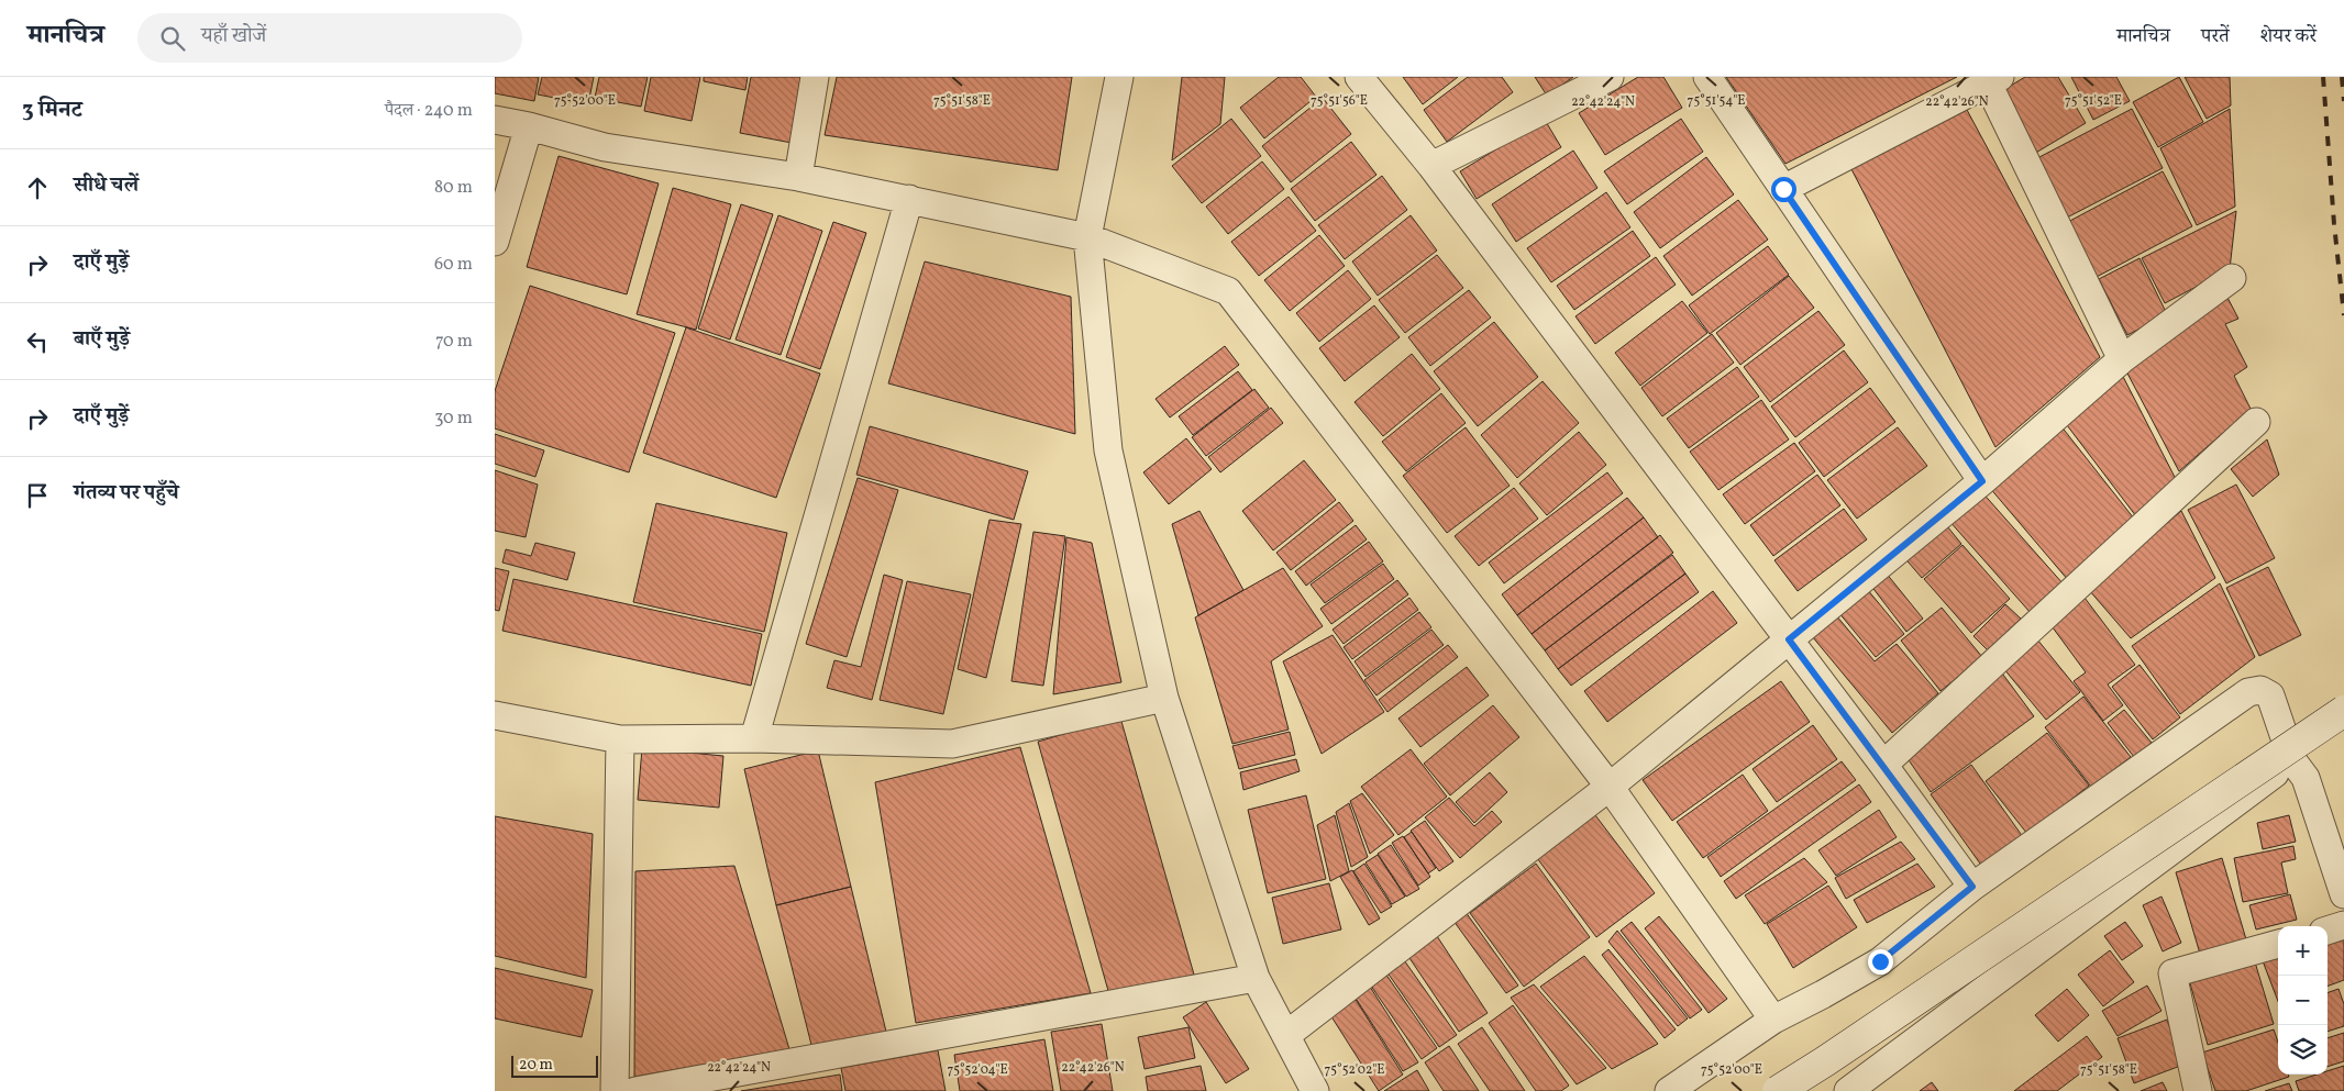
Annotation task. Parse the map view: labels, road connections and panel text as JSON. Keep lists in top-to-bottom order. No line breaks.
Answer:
{"scale_bar":"20 m","page":{"header":"मानचित्र","search":"यहाँ खोजें","nav":["मानचित्र","परतें","शेयर करें"],"heading":["3 मिनट","पैदल · 240 m"],"list":[["सीधे चलें","80 m"],["दाएँ मुड़ें","60 m"],["बाएँ मुड़ें","70 m"],["दाएँ मुड़ें","30 m"],"गंतव्य पर पहुँचे"],"map_buttons":["+","−"],"scale":"20 m"},"coordinates":["75°52'00\"E","75°51'58\"E","75°51'56\"E","75°51'54\"E","75°51'52\"E","22°42'24\"N","22°42'26\"N","75°52'04\"E","75°52'02\"E"]}
